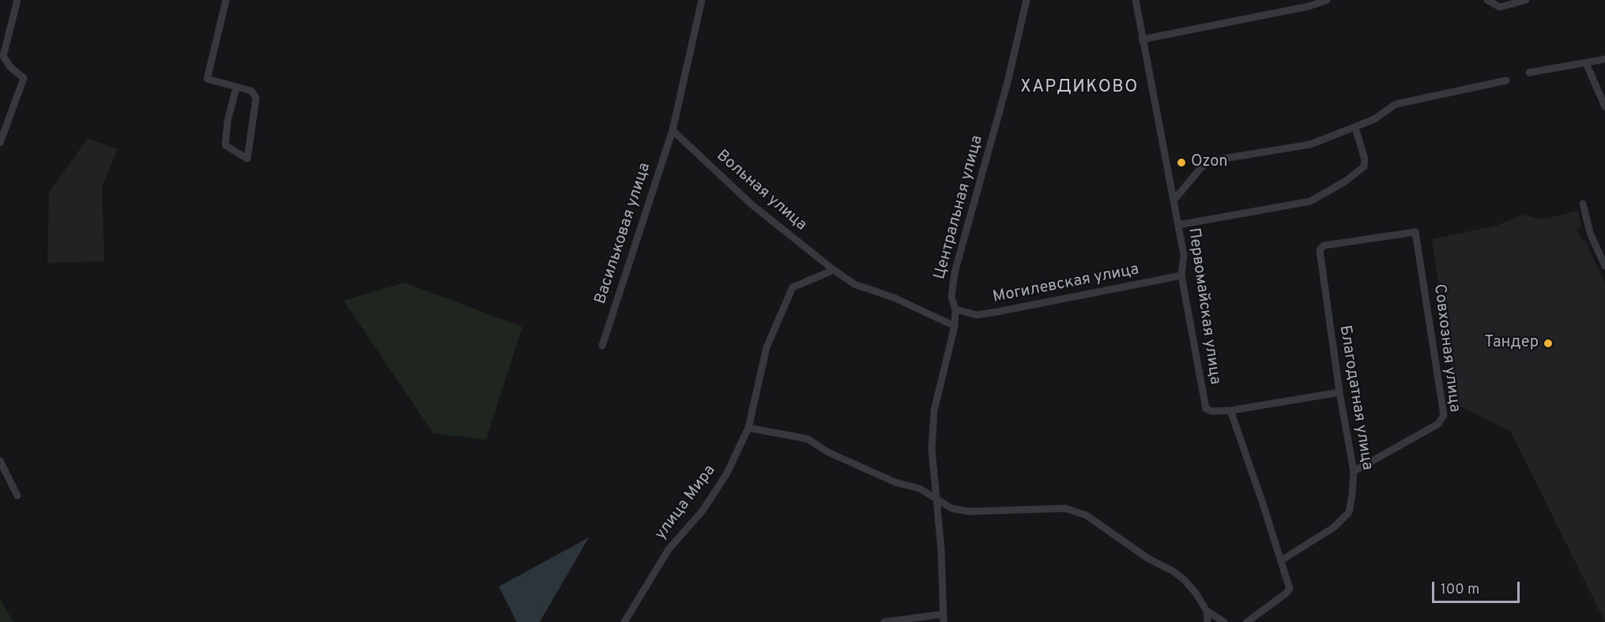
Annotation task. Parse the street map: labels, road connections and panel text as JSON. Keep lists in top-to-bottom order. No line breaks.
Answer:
{"streets":{"street":["Вольная улица","Центральная улица","Васильковая улица","Могилевская улица","Первомайская улица","Совхозная улица","Благодатная улица","улица Мира"]},"crossings":[["Вольная улица","Центральная улица"],["Вольная улица","Васильковая улица"],["Вольная улица","улица Мира"],["Центральная улица","Могилевская улица"],["Могилевская улица","Первомайская улица"],["Первомайская улица","Благодатная улица"],["Совхозная улица","Благодатная улица"]],"districts":["ХАРДИКОВО"],"places":["Ozon","Тандер"],"scale_bar":"100 m"}
